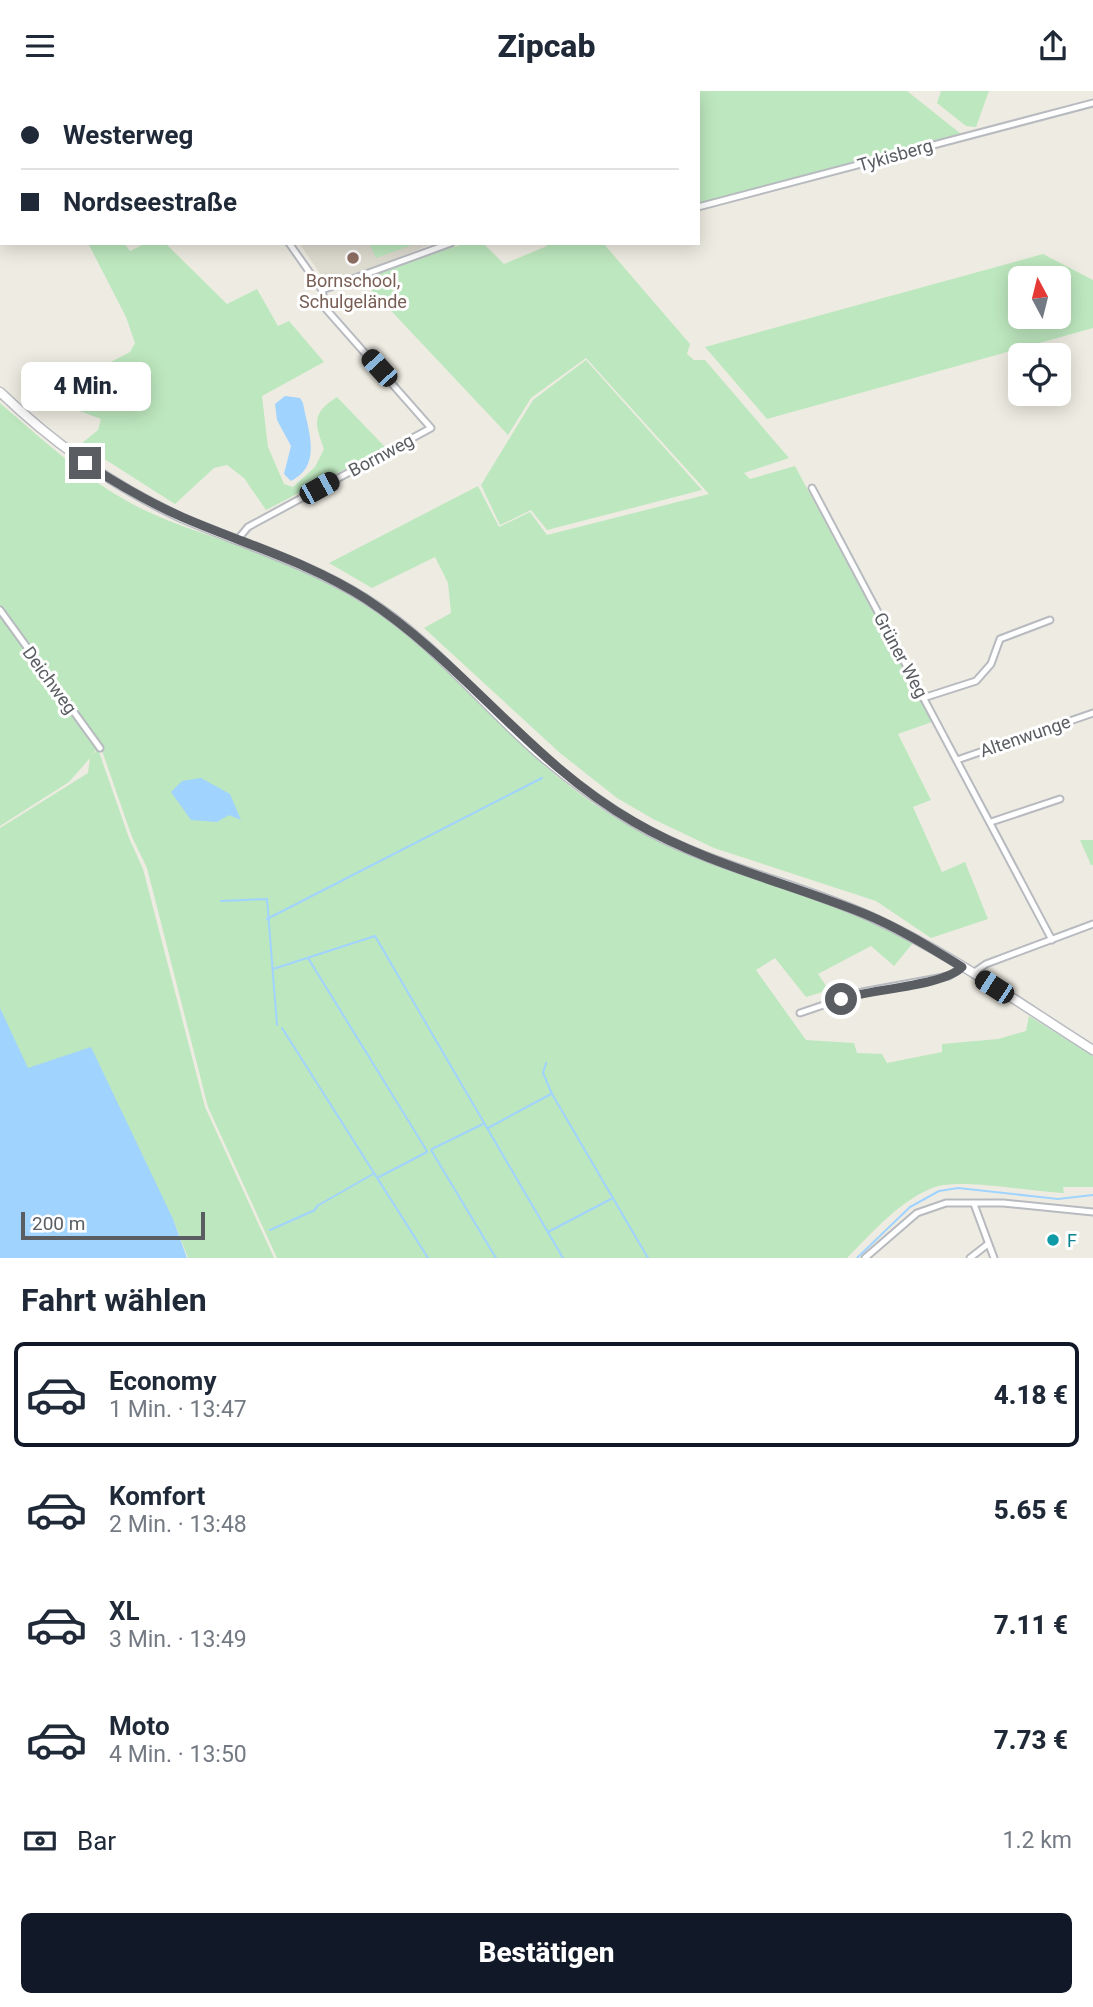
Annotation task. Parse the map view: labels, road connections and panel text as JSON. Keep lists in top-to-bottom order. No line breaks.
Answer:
{"streets":{"street":["Tykisberg","Bornweg","Grüner Weg","Deichweg","Altenwunge"]},"crossings":[["Grüner Weg","Altenwunge"]],"places":["Bornschool, Schulgelände","F"],"scale_bar":"200 m","north":"top","page":{"header":"Zipcab","banner":["Westerweg","Nordseestraße"],"bubble":"4 Min.","scale":"200 m","heading":"Fahrt wählen","list":[{"name":"Economy","note":"1 Min. · 13:47","value":"4.18 €"},{"name":"Komfort","note":"2 Min. · 13:48","value":"5.65 €"},{"name":"XL","note":"3 Min. · 13:49","value":"7.11 €"},{"name":"Moto","note":"4 Min. · 13:50","value":"7.73 €"}],"pay":["Bar","1.2 km"],"buttons":"Bestätigen"}}
